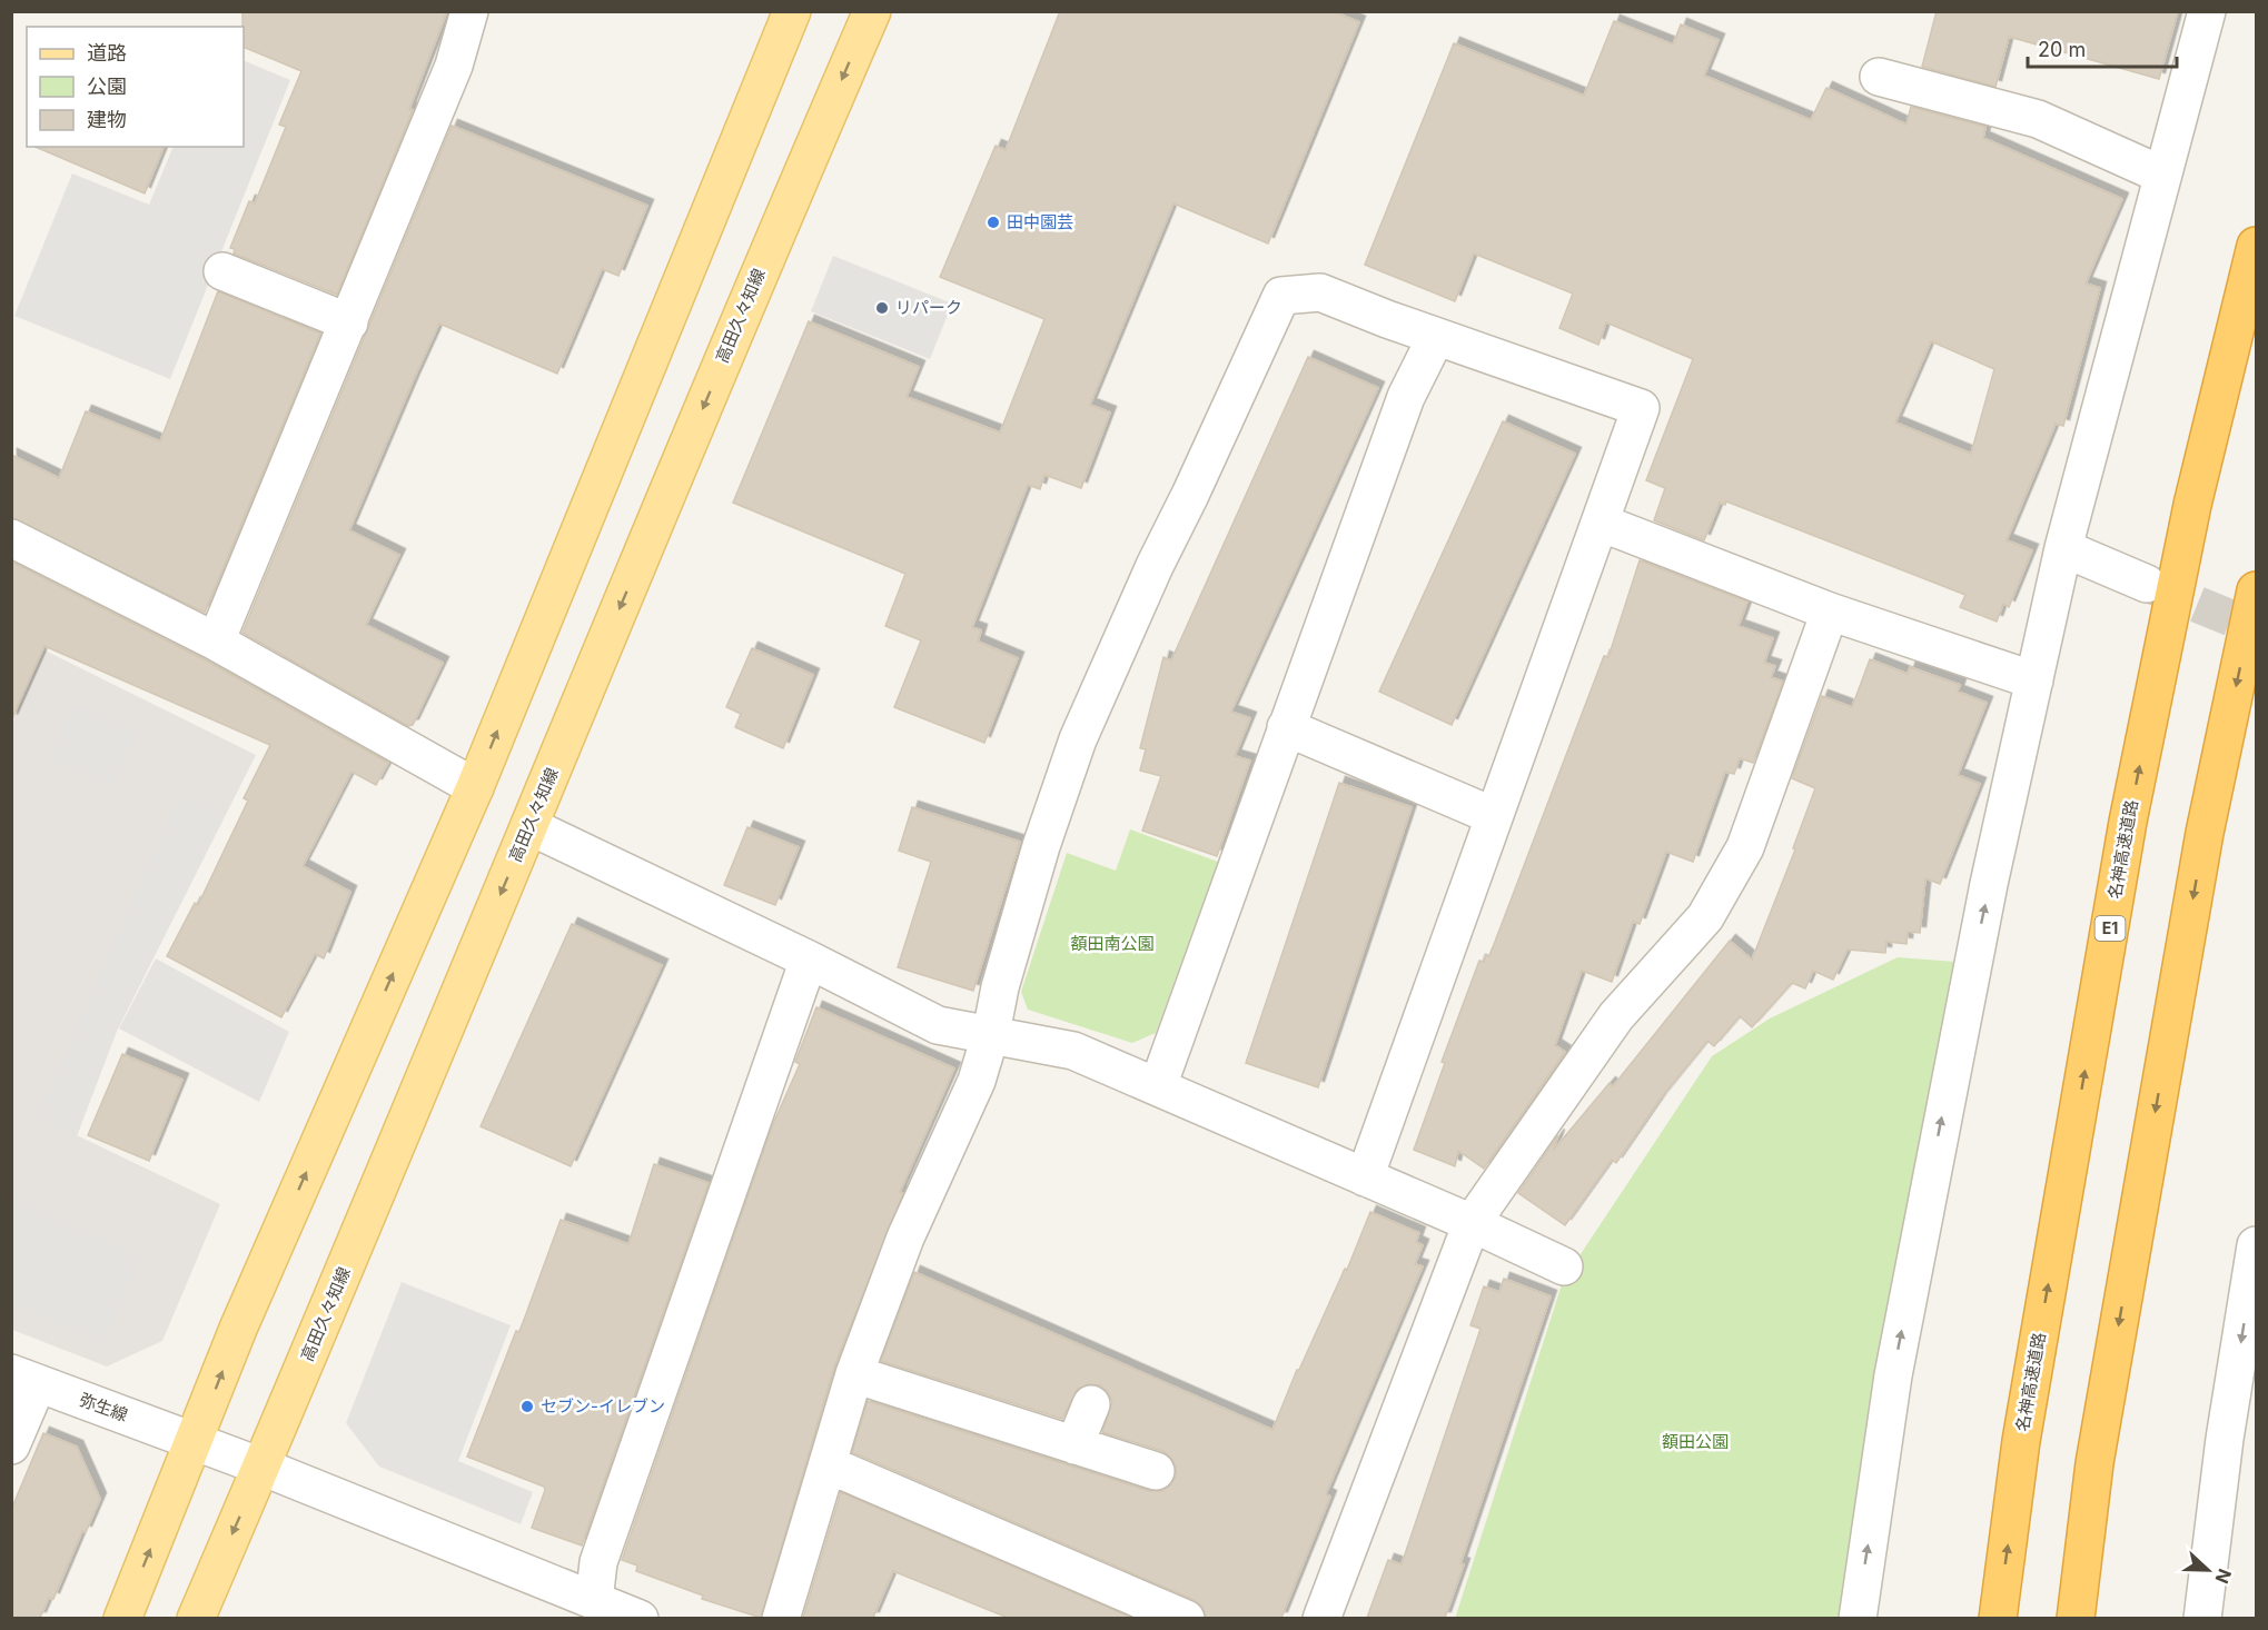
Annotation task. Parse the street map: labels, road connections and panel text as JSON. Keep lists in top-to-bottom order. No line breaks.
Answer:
{"streets":{"highway":["名神高速道路","E1"],"main road":["高田久々知線"],"street":["弥生線"]},"crossings":[["高田久々知線","弥生線"]],"parks":["額田南公園","額田公園"],"places":["田中園芸","リパーク","セブン-イレブン"],"legend":["道路","公園","建物"],"scale_bar":"20 m","north":"right"}
